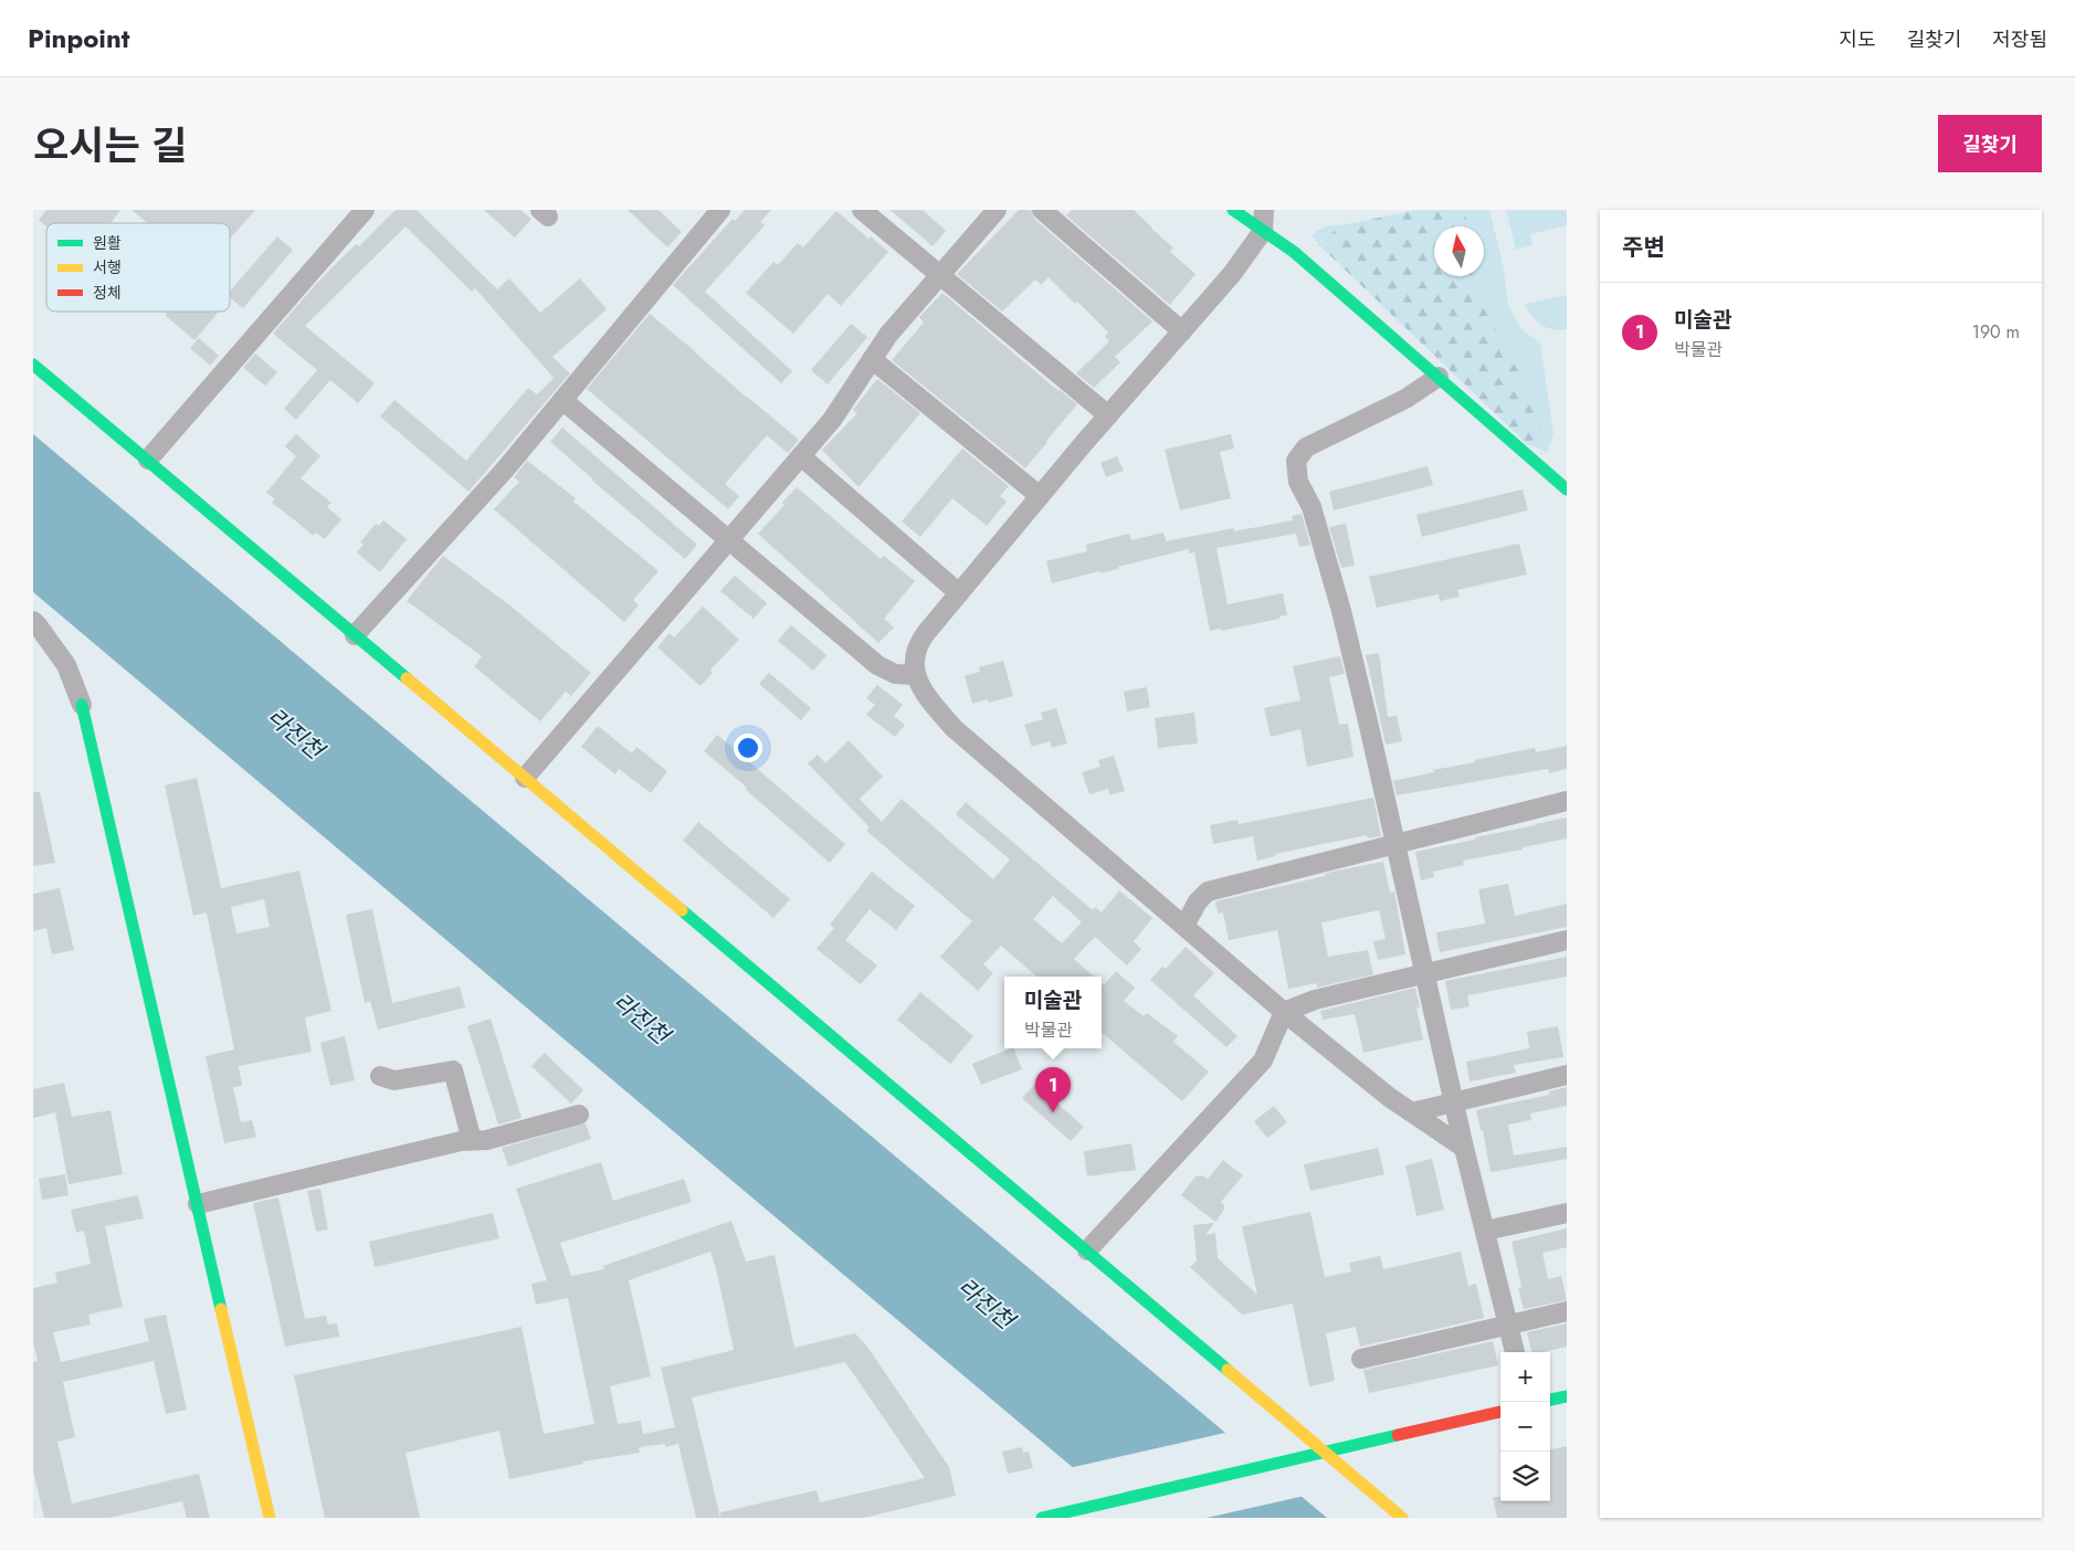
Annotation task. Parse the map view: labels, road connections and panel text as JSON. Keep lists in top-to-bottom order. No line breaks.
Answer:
{"water":["라진천"],"legend":["원활","서행","정체"],"north":"top","page":{"header":"Pinpoint","nav":["지도","길찾기","저장됨"],"title":"오시는 길","buttons":"길찾기","heading":"주변","list":[{"mark":"1","name":"미술관","note":"박물관","value":"190 m"}],"popup":["미술관","박물관"],"pins":"1","map_buttons":["+","−"]}}
